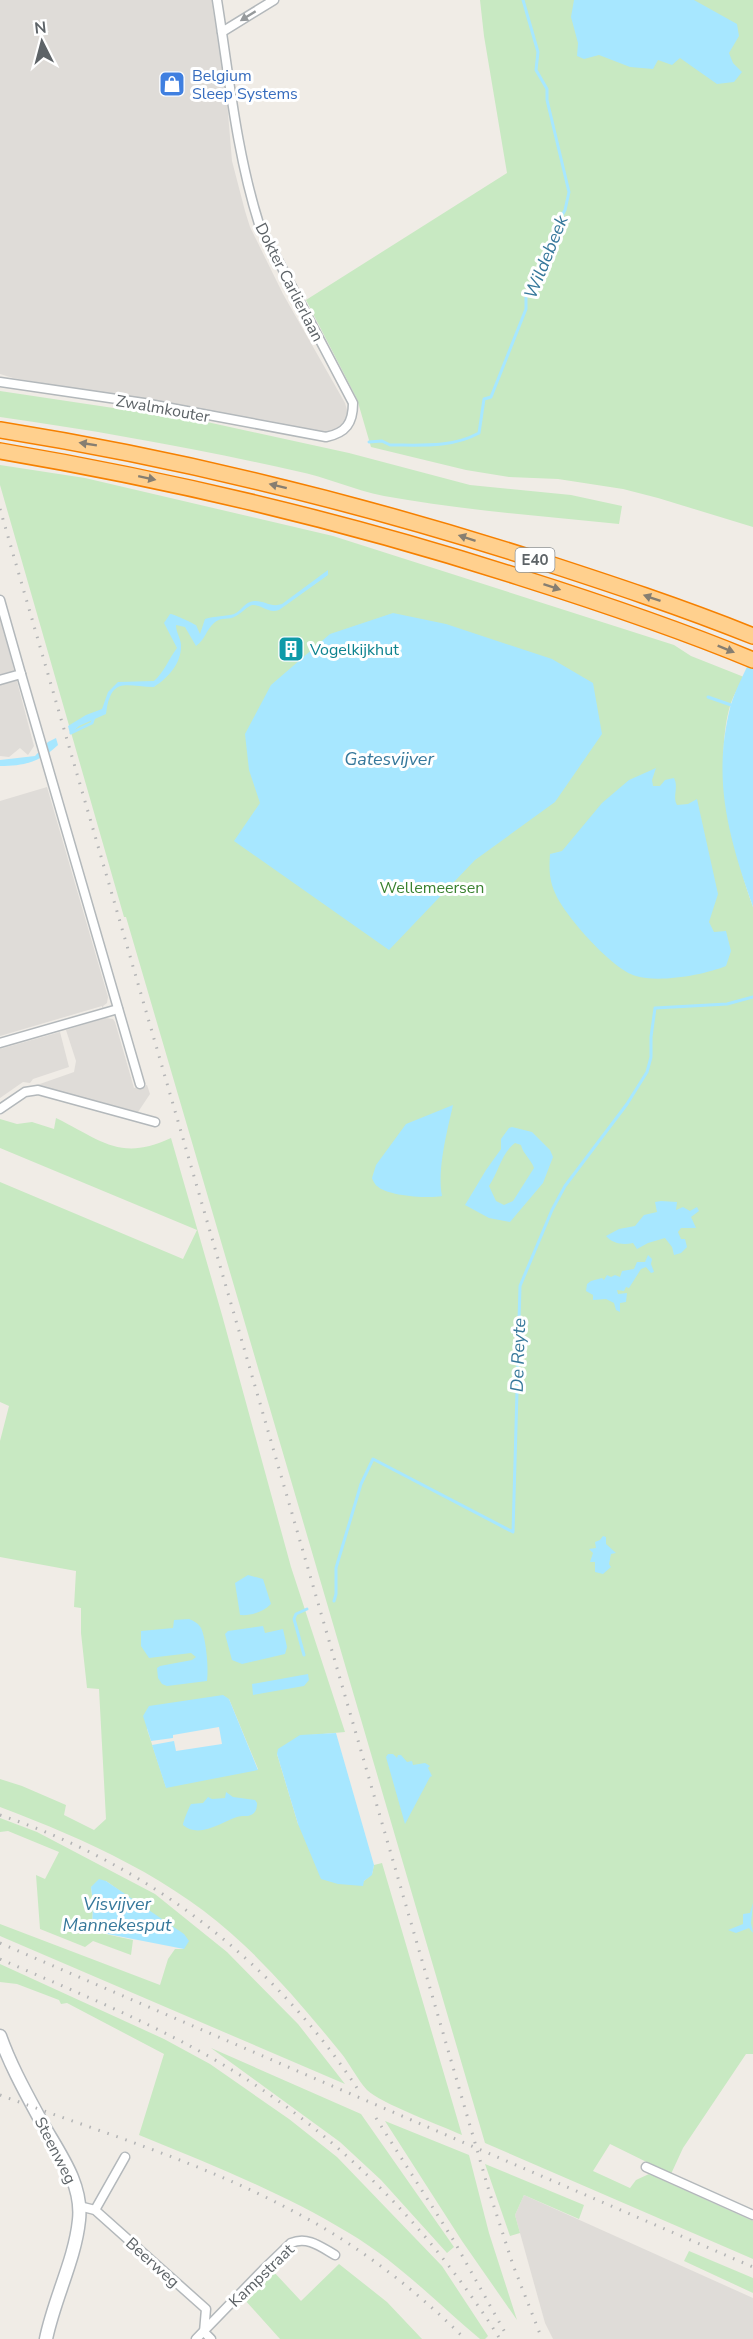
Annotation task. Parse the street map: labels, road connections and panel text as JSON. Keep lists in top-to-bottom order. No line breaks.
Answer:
{"streets":{"highway":["E40"],"main road":["Steenweg"],"street":["Dokter Carlierlaan","Zwalmkouter","Beerweg","Kampstraat"]},"crossings":[["Dokter Carlierlaan","Zwalmkouter"],["Steenweg","Beerweg"],["Beerweg","Kampstraat"]],"water":["Wildebeek","Gatesvijver","De Reyte","Visvijver Mannekesput"],"parks":["Wellemeersen"],"places":{"shop":["Belgium Sleep Systems"],"building":["Vogelkijkhut"]},"north":"top"}
